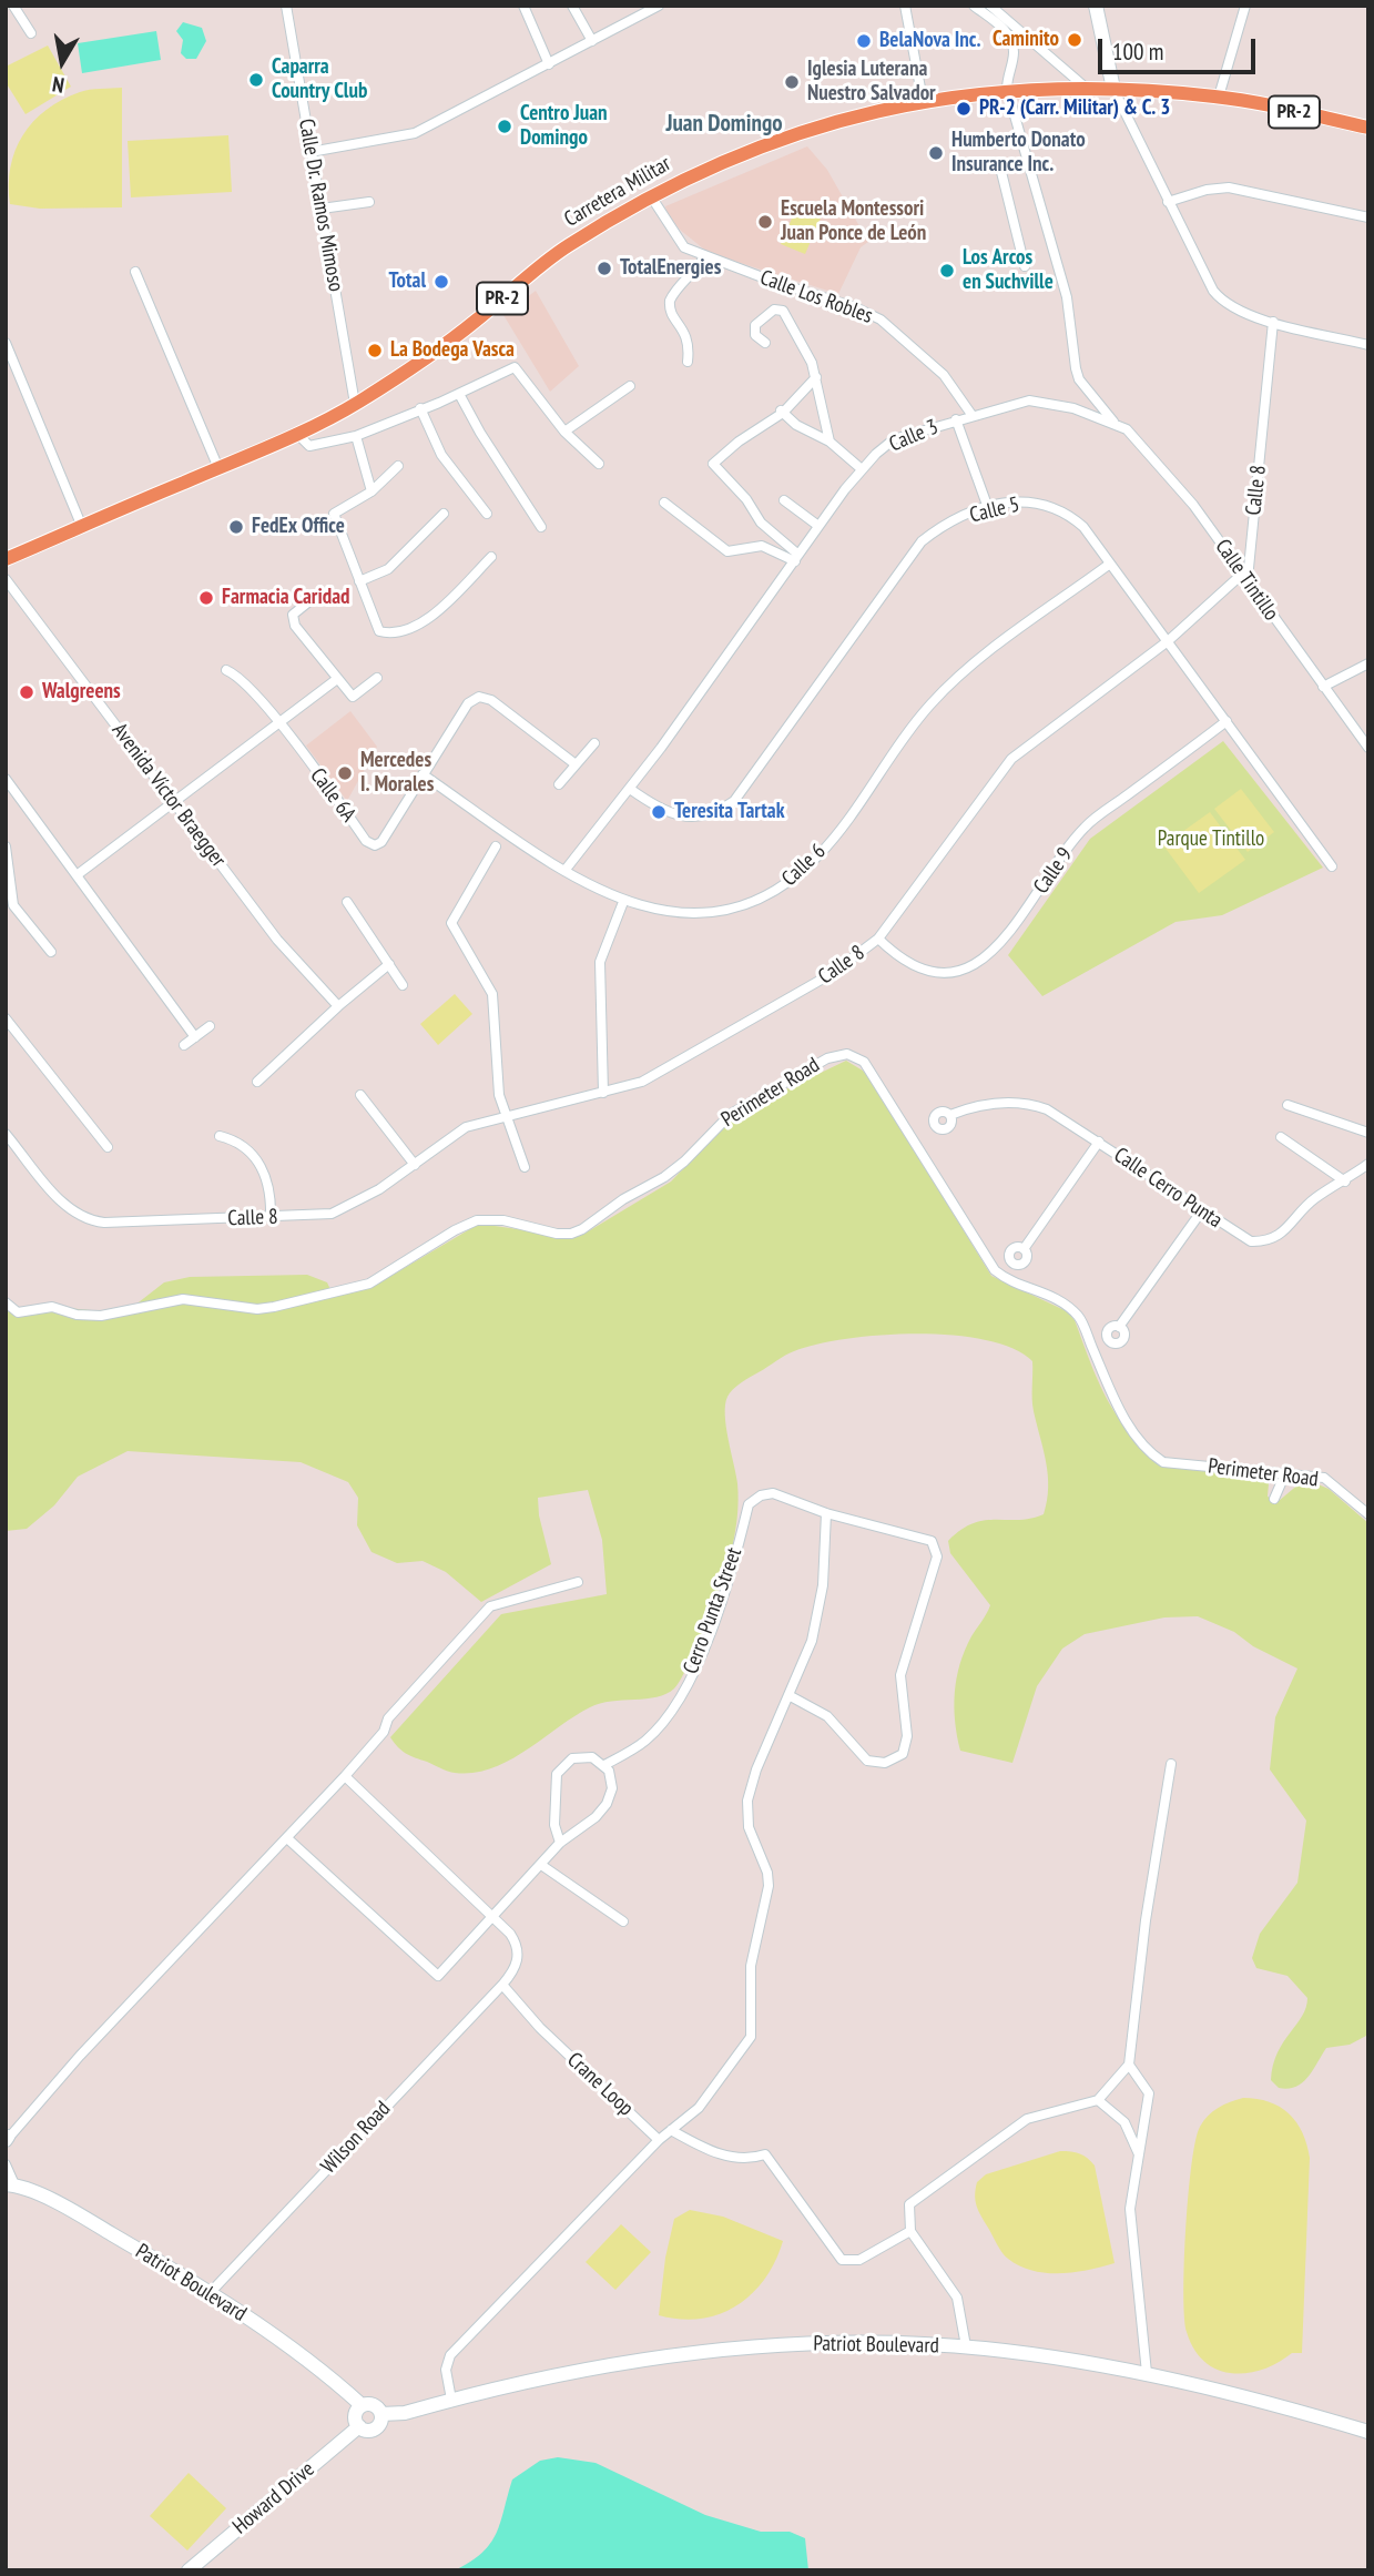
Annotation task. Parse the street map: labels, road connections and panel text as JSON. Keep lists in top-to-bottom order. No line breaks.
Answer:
{"streets":{"main road":["PR-2","Carretera Militar"],"street":["Calle Dr. Ramos Mimoso","Calle Los Robles","Calle 3","Calle 8","Calle 5","Calle Tintillo","Avenida Víctor Braegger","Calle 6A","Calle 6","Calle 9","Perimeter Road","Calle Cerro Punta","Cerro Punta Street","Crane Loop","Wilson Road","Patriot Boulevard","Howard Drive"]},"crossings":[["Carretera Militar","Calle Dr. Ramos Mimoso"],["Carretera Militar","Calle Los Robles"],["Calle Los Robles","Calle 3"],["Calle 3","Calle 5"],["Calle 3","Calle Tintillo"],["Calle 3","Calle 6"],["Calle 8","Calle 5"],["Calle 8","Calle Tintillo"],["Calle 8","Calle 9"],["Calle 5","Calle 6"],["Calle 5","Calle 9"],["Calle 6A","Calle 6"],["Crane Loop","Wilson Road"],["Wilson Road","Patriot Boulevard"],["Patriot Boulevard","Howard Drive"]],"districts":["Juan Domingo"],"parks":["Parque Tintillo"],"places":["Caminito","BelaNova Inc.","Caparra Country Club","Iglesia Luterana Nuestro Salvador","PR-2 (Carr. Militar) & C. 3","Centro Juan Domingo","Humberto Donato Insurance Inc.","Escuela Montessori Juan Ponce de León","TotalEnergies","Los Arcos en Suchville","Total","La Bodega Vasca","FedEx Office","Farmacia Caridad","Walgreens","Mercedes I. Morales","Teresita Tartak"],"scale_bar":"100 m","north":"bottom"}
